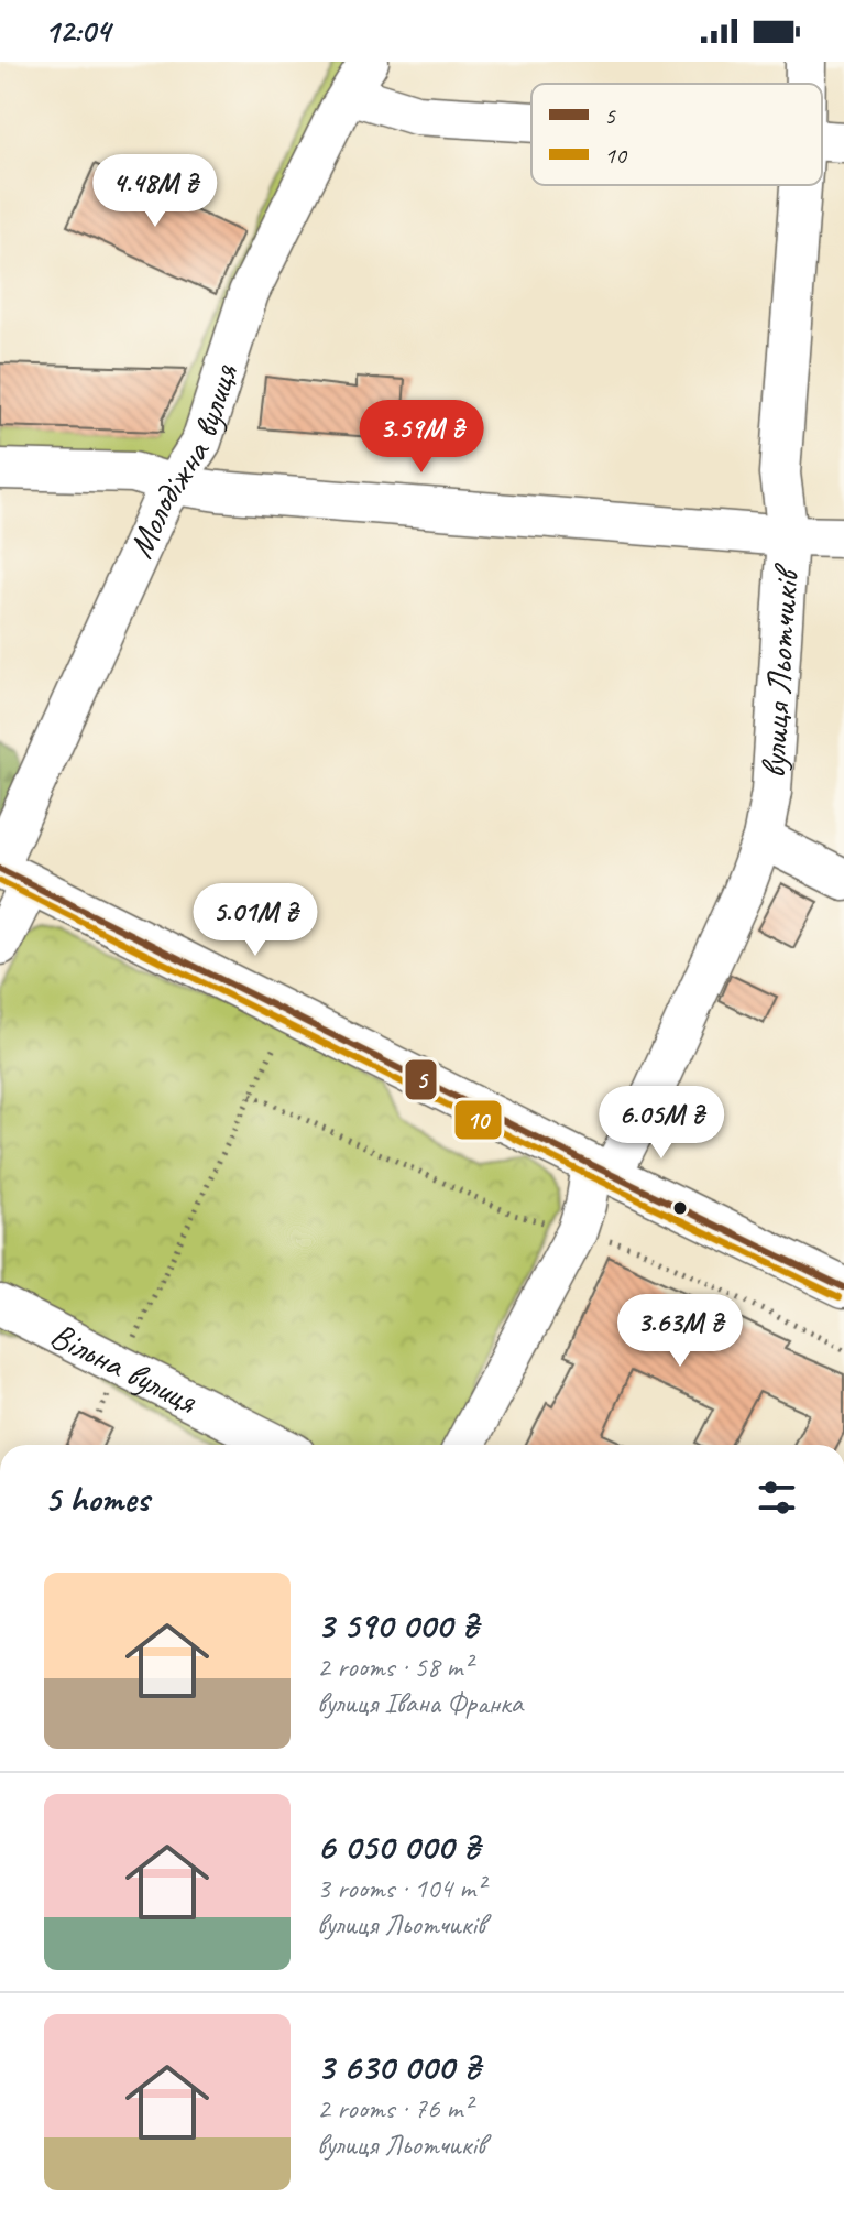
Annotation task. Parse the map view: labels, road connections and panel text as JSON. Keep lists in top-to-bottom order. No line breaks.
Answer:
{"streets":{"street":["Молодіжна вулиця","вулиця Льотчиків","Вільна вулиця"]},"lines":["transit line 5","transit line 10"],"legend":["5","10"],"page":{"status":"12:04","price":["4.48M ₴","3.59M ₴","5.01M ₴","6.05M ₴","3.63M ₴"],"heading":"5 homes","list":[{"name":"3 590 000 ₴","note":"2 rooms · 58 m² · вулиця Івана Франка"},{"name":"6 050 000 ₴","note":"3 rooms · 104 m² · вулиця Льотчиків"},{"name":"3 630 000 ₴","note":"2 rooms · 76 m² · вулиця Льотчиків"}]}}
